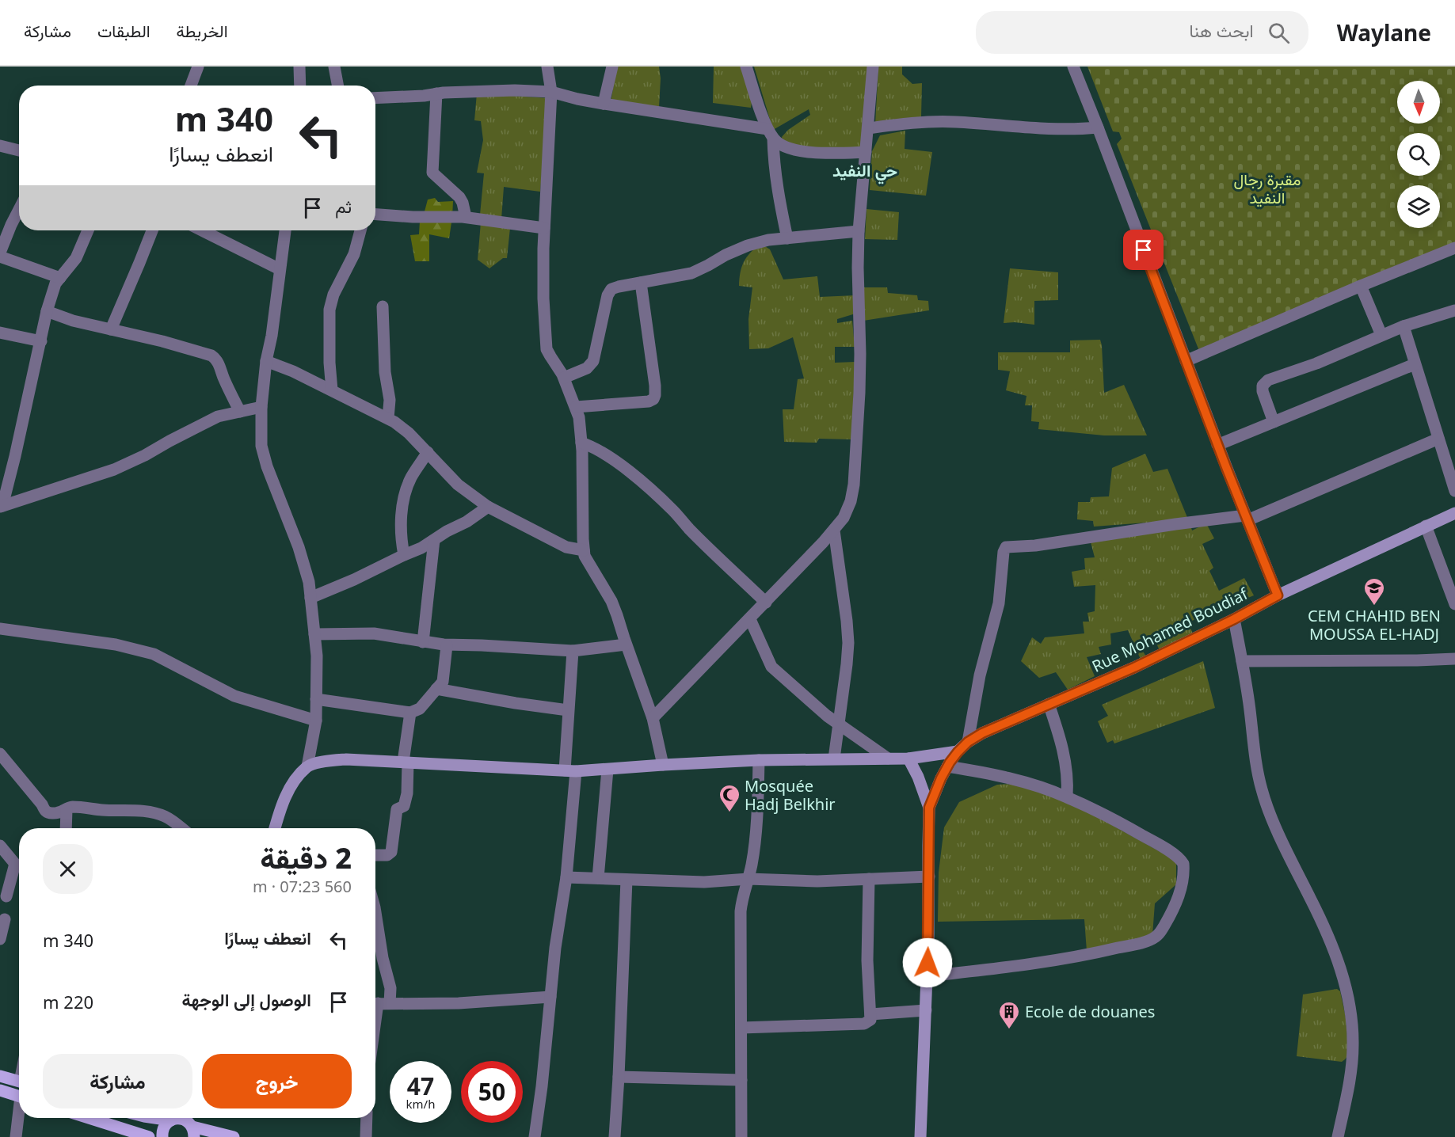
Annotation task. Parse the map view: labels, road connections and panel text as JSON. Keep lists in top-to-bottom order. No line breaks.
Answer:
{"streets":{"main road":["Rue Mohamed Boudiaf"]},"districts":["حي النفيد"],"parks":["مقبرة رجال النفيد"],"places":{"school or university":["CEM CHAHID BEN MOUSSA EL-HADJ"],"mosque":["Mosquée Hadj Belkhir"],"building":["Ecole de douanes"]},"north":"bottom","page":{"header":"Waylane","search":"ابحث هنا","nav":["الخريطة","الطبقات","مشاركة"],"turn":["340 m","انعطف يسارًا"],"then":"ثم","heading":["2 دقيقة","560 m · 07:23"],"list":[{"name":"انعطف يسارًا","value":"340 m"},{"name":"الوصول إلى الوجهة","value":"220 m"}],"buttons":["خروج","مشاركة"],"speed":"47 km/h","limit":"50"}}
